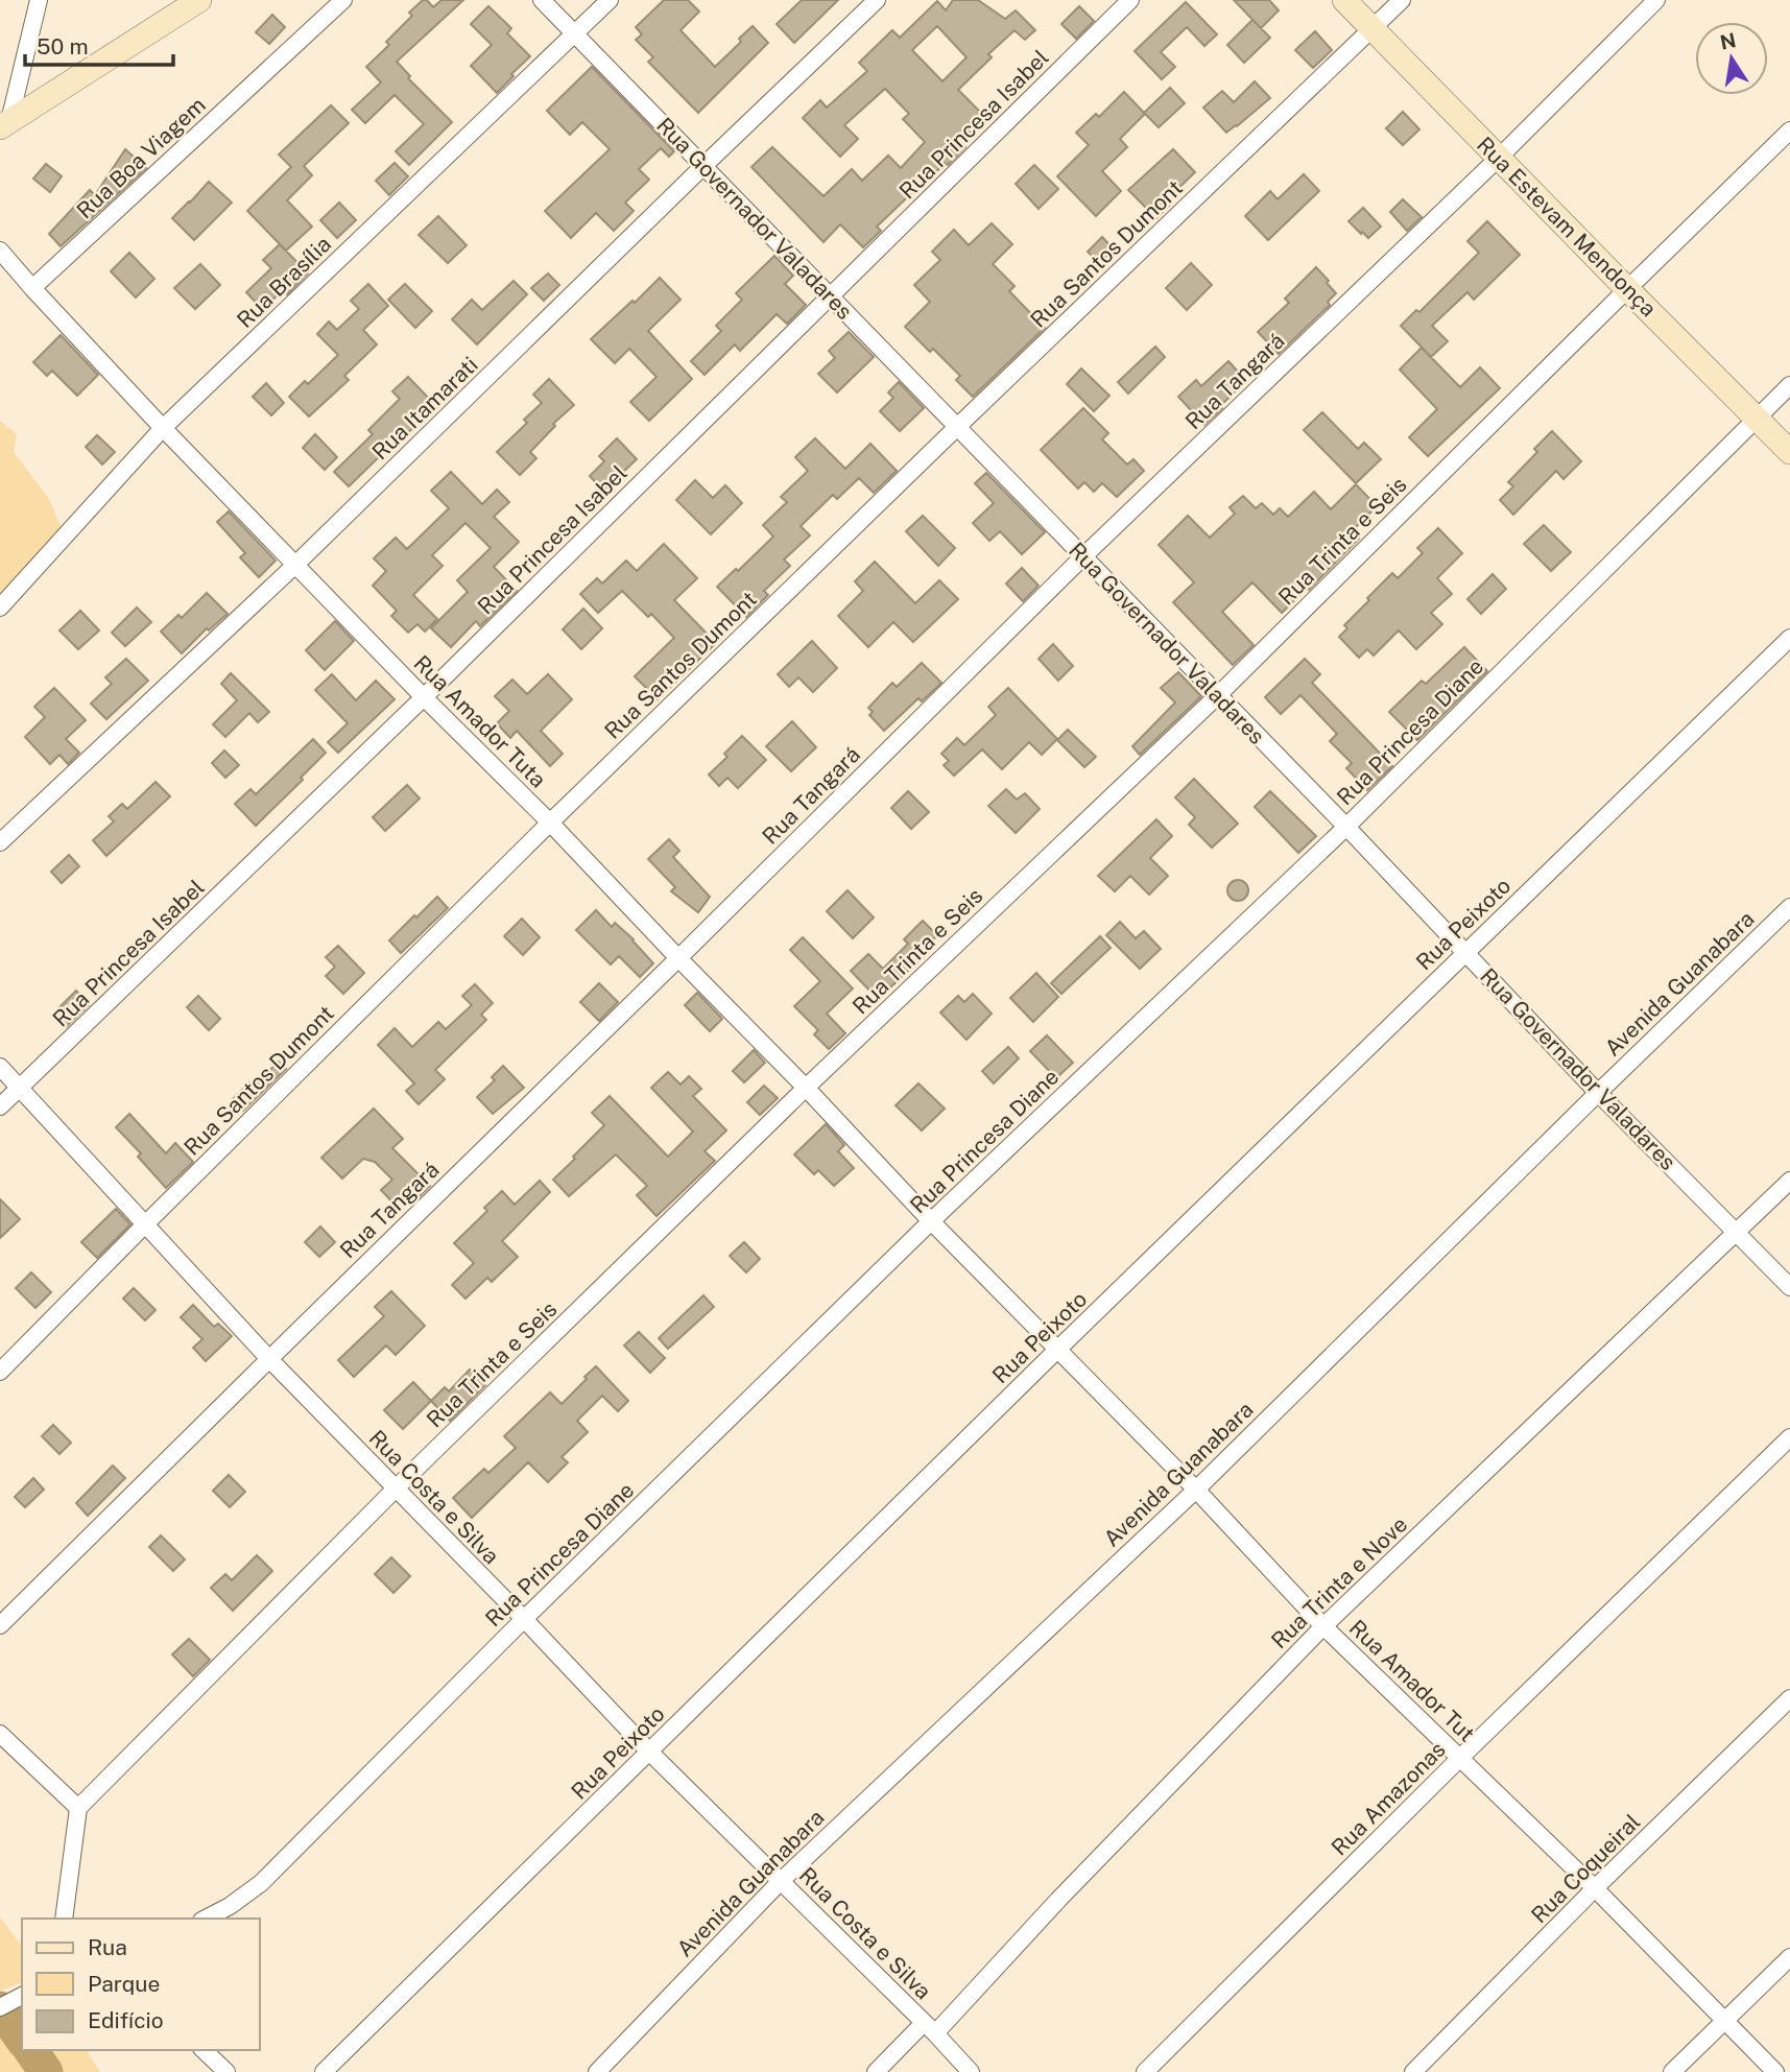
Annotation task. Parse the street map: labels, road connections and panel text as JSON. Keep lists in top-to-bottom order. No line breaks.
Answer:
{"streets":{"street":["Rua Princesa Isabel","Rua Boa Viagem","Rua Governador Valadares","Rua Estevam Mendonça","Rua Santos Dumont","Rua Brasília","Rua Tangará","Rua Itamarati","Rua Trinta e Seis","Rua Amador Tuta","Rua Princesa Diane","Rua Peixoto","Avenida Guanabara","Rua Costa e Silva","Rua Trinta e Nove","Rua Amador Tut","Rua Amazonas","Rua Coqueiral"]},"crossings":[["Rua Princesa Isabel","Rua Governador Valadares"],["Rua Princesa Isabel","Rua Amador Tuta"],["Rua Princesa Isabel","Rua Costa e Silva"],["Rua Boa Viagem","Rua Amador Tuta"],["Rua Governador Valadares","Rua Santos Dumont"],["Rua Governador Valadares","Rua Brasília"],["Rua Governador Valadares","Rua Tangará"],["Rua Governador Valadares","Rua Itamarati"],["Rua Governador Valadares","Rua Trinta e Seis"],["Rua Governador Valadares","Rua Princesa Diane"],["Rua Governador Valadares","Rua Peixoto"],["Rua Governador Valadares","Avenida Guanabara"],["Rua Governador Valadares","Rua Trinta e Nove"],["Rua Estevam Mendonça","Rua Santos Dumont"],["Rua Estevam Mendonça","Rua Tangará"],["Rua Estevam Mendonça","Rua Trinta e Seis"],["Rua Estevam Mendonça","Rua Princesa Diane"],["Rua Santos Dumont","Rua Amador Tuta"],["Rua Santos Dumont","Rua Costa e Silva"],["Rua Brasília","Rua Amador Tuta"],["Rua Tangará","Rua Amador Tuta"],["Rua Tangará","Rua Costa e Silva"],["Rua Itamarati","Rua Amador Tuta"],["Rua Trinta e Seis","Rua Amador Tuta"],["Rua Trinta e Seis","Rua Costa e Silva"],["Rua Amador Tuta","Rua Princesa Diane"],["Rua Amador Tuta","Rua Amador Tut"],["Rua Princesa Diane","Rua Costa e Silva"],["Rua Princesa Diane","Rua Amador Tut"],["Rua Peixoto","Rua Costa e Silva"],["Rua Peixoto","Rua Amador Tut"],["Avenida Guanabara","Rua Costa e Silva"],["Avenida Guanabara","Rua Amador Tut"],["Rua Costa e Silva","Rua Trinta e Nove"],["Rua Trinta e Nove","Rua Amador Tut"],["Rua Amador Tut","Rua Amazonas"],["Rua Amador Tut","Rua Coqueiral"]],"legend":["Rua","Parque","Edifício"],"scale_bar":"50 m","north":"top"}
